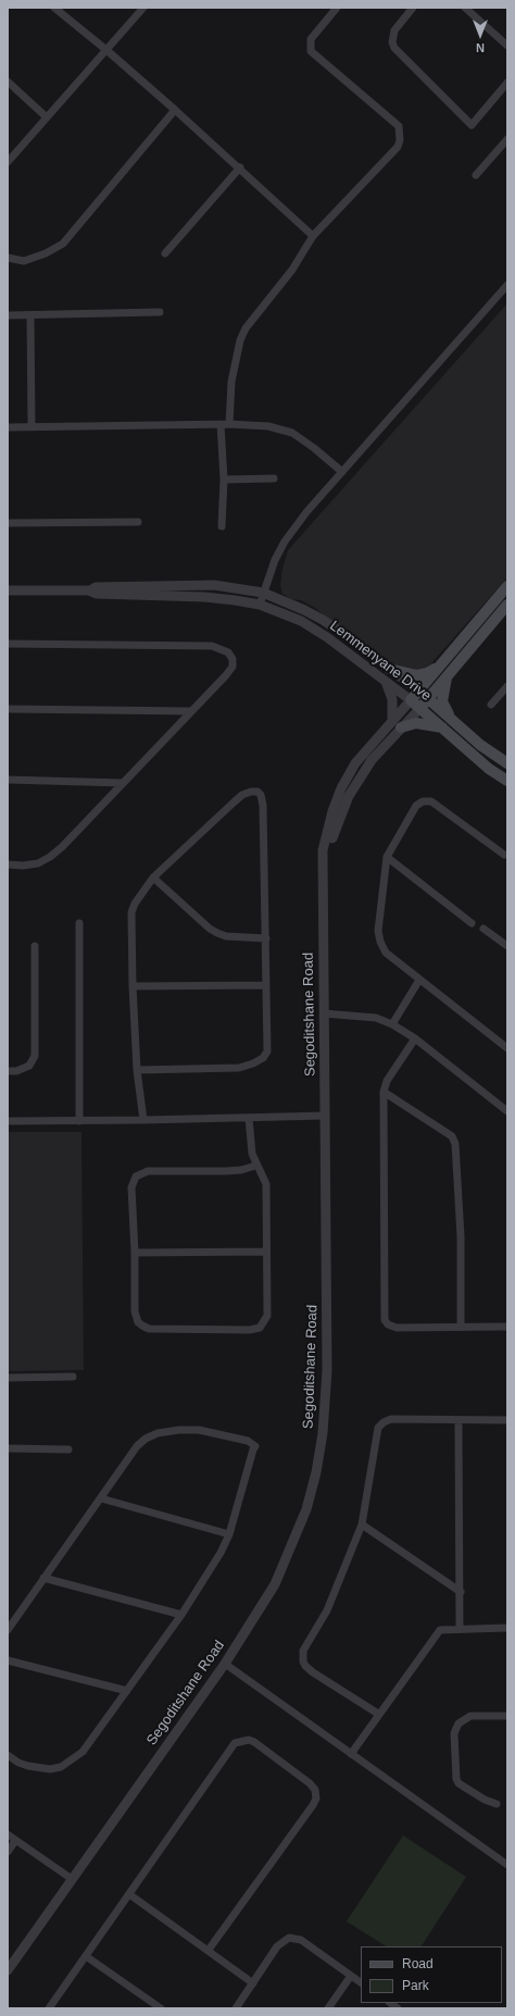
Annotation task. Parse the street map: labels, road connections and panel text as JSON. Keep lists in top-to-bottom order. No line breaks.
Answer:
{"streets":{"main road":["Lemmenyane Drive","Segoditshane Road"]},"crossings":[["Lemmenyane Drive","Segoditshane Road"]],"legend":["Road","Park"],"north":"bottom"}
